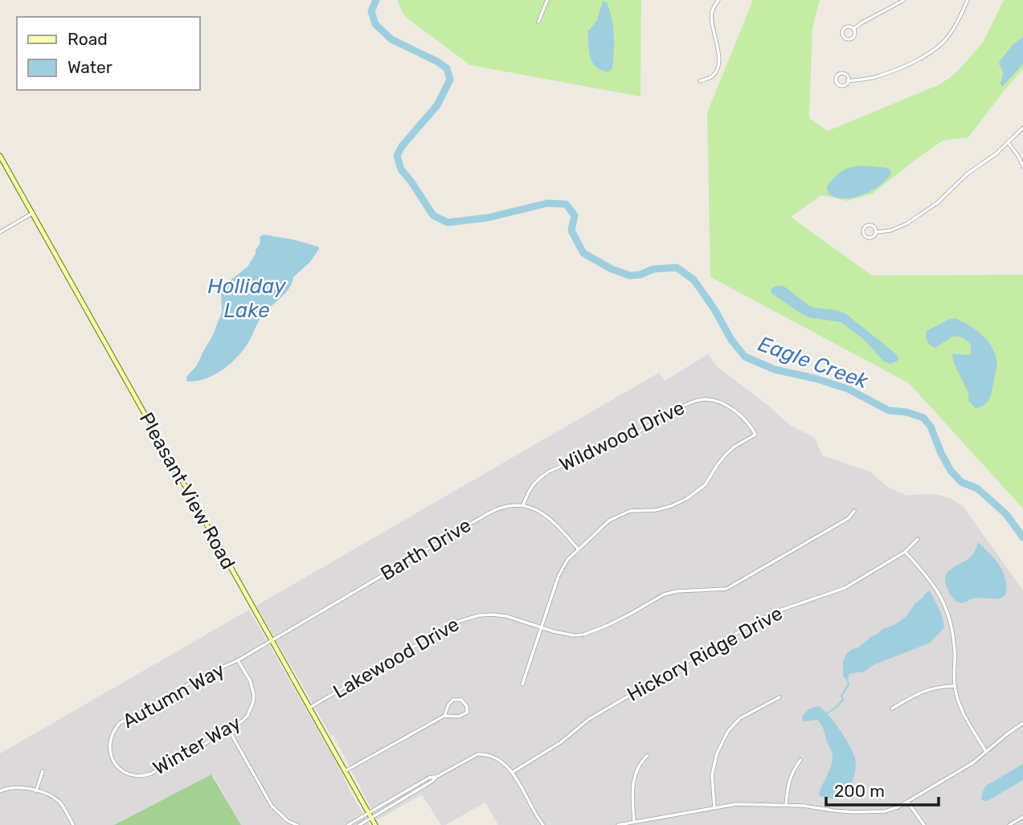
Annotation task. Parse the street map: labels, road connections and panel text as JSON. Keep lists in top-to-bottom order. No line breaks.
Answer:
{"streets":{"main road":["Pleasant View Road"],"street":["Wildwood Drive","Barth Drive","Hickory Ridge Drive","Lakewood Drive","Autumn Way","Winter Way"]},"crossings":[["Wildwood Drive","Barth Drive"],["Wildwood Drive","Lakewood Drive"],["Pleasant View Road","Barth Drive"],["Pleasant View Road","Lakewood Drive"],["Pleasant View Road","Autumn Way"],["Barth Drive","Autumn Way"],["Autumn Way","Winter Way"]],"water":["Holliday Lake","Eagle Creek"],"legend":["Road","Water"],"scale_bar":"200 m"}
